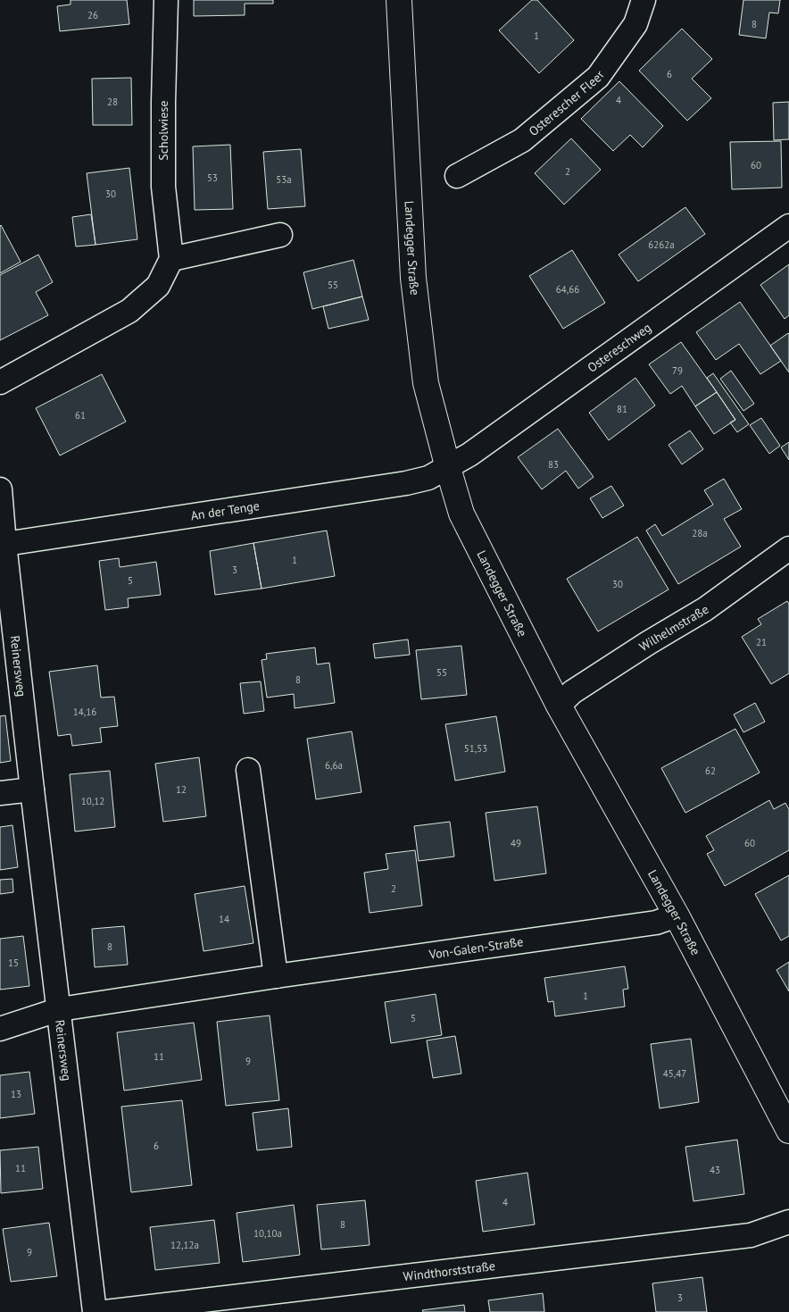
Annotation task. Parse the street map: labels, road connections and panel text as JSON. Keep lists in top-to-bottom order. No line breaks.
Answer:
{"streets":{"main road":["Landegger Straße"],"street":["Osterescher Fleer","Scholwiese","Ostereschweg","An der Tenge","Wilhelmstraße","Reinersweg","Von-Galen-Straße","Windthorststraße"]},"crossings":[["Landegger Straße","Ostereschweg"],["Landegger Straße","An der Tenge"],["Landegger Straße","Wilhelmstraße"],["Landegger Straße","Von-Galen-Straße"],["Ostereschweg","An der Tenge"],["An der Tenge","Reinersweg"],["Reinersweg","Von-Galen-Straße"]],"house_numbers":["26","8","1","6","4","28","60","2","53","53a","30","6262a","55","64,66","79","81","61","83","28a","1","3","5","30","21","55","8","14,16","51,53","6,6a","62","12","10,12","49","60","2","14","8","15","1","5","11","9","45,47","13","6","11","43","4","8","10,10a","12,12a","9","3"]}
